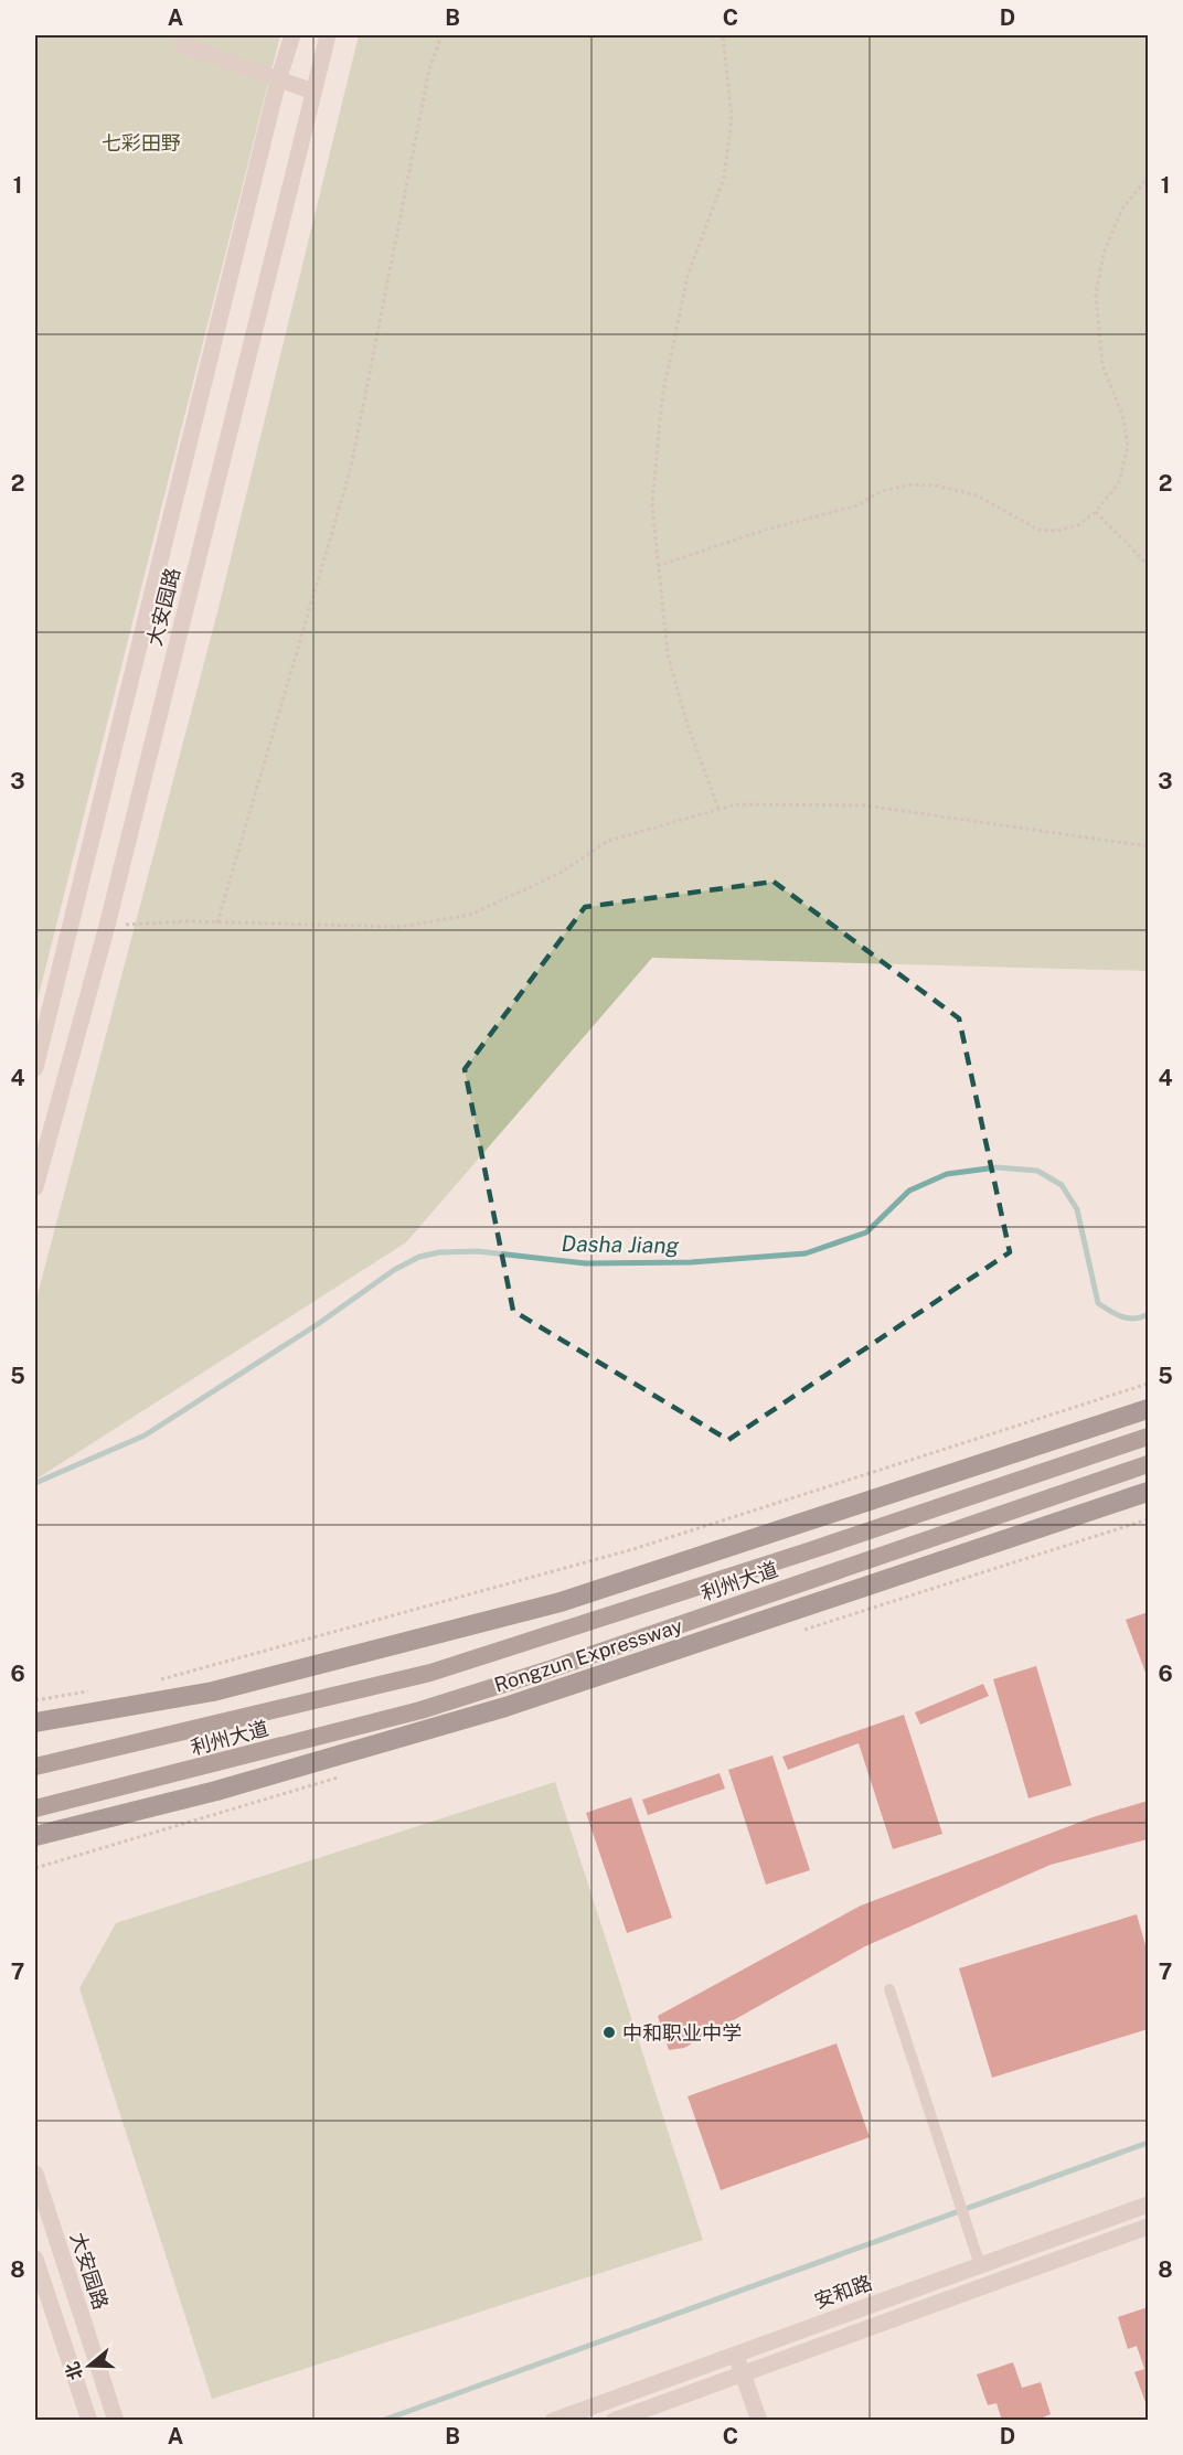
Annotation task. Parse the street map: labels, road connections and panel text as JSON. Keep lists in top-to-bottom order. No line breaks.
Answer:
{"streets":{"highway":["利州大道","Rongzun Expressway"],"street":["大安园路","安和路"]},"water":["Dasha Jiang"],"parks":["七彩田野"],"places":["中和职业中学"],"north":"left","grid":{"columns":["A","B","C","D"],"rows":["1","2","3","4","5","6","7","8"]}}
